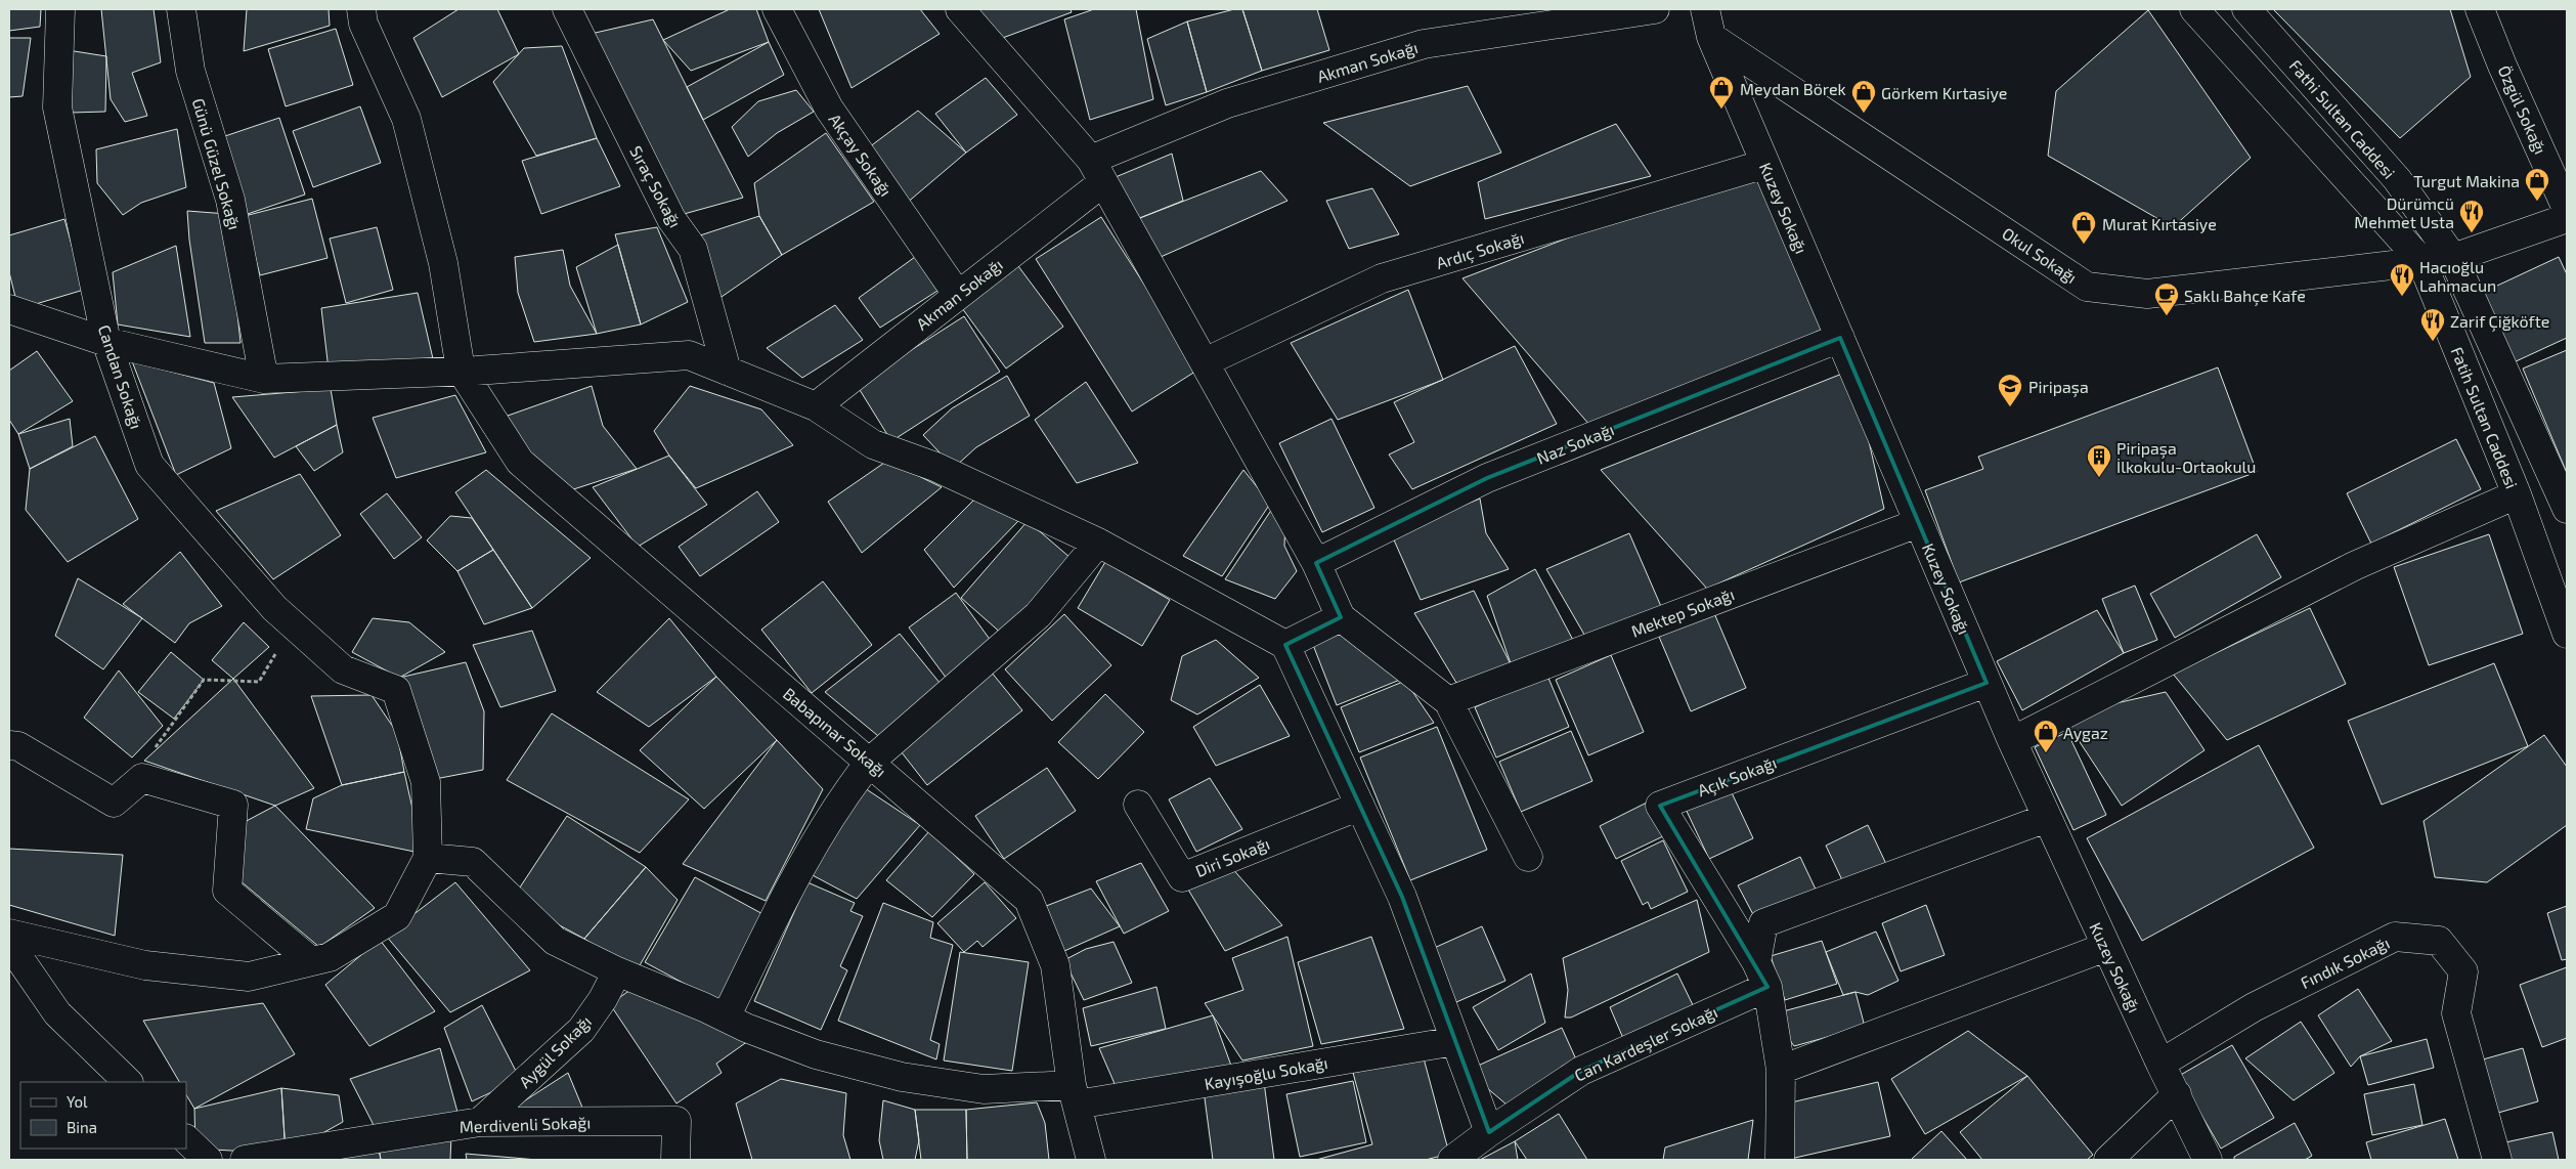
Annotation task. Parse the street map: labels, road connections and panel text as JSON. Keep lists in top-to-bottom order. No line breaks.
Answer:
{"streets":{"street":["Akman Sokağı","Özgül Sokağı","Fathi Sultan Caddesi","Akçay Sokağı","Günü Güzel Sokağı","Sıraç Sokağı","Kuzey Sokağı","Ardıç Sokağı","Okul Sokağı","Candan Sokağı","Fatih Sultan Caddesi","Naz Sokağı","Mektep Sokağı","Babapınar Sokağı","Açık Sokağı","Diri Sokağı","Fındık Sokağı","Can Kardeşler Sokağı","Aygül Sokağı","Kayışoğlu Sokağı","Merdivenli Sokağı"]},"crossings":[["Akman Sokağı","Akçay Sokağı"],["Fathi Sultan Caddesi","Okul Sokağı"],["Kuzey Sokağı","Ardıç Sokağı"],["Kuzey Sokağı","Okul Sokağı"],["Kuzey Sokağı","Naz Sokağı"],["Kuzey Sokağı","Mektep Sokağı"],["Kuzey Sokağı","Açık Sokağı"],["Kuzey Sokağı","Fındık Sokağı"],["Okul Sokağı","Fatih Sultan Caddesi"],["Candan Sokağı","Kayışoğlu Sokağı"],["Babapınar Sokağı","Kayışoğlu Sokağı"],["Aygül Sokağı","Kayışoğlu Sokağı"],["Aygül Sokağı","Merdivenli Sokağı"]],"places":{"shop":["Meydan Börek","Görkem Kırtasiye","Turgut Makina","Murat Kırtasiye","Aygaz"],"restaurant":["Dürümcü Mehmet Usta","Hacıoğlu Lahmacun","Zarif Çiğköfte"],"cafe":["Saklı Bahçe Kafe"],"school or university":["Piripaşa"],"building":["Piripaşa İlkokulu-Ortaokulu"]},"legend":["Yol","Bina"]}
